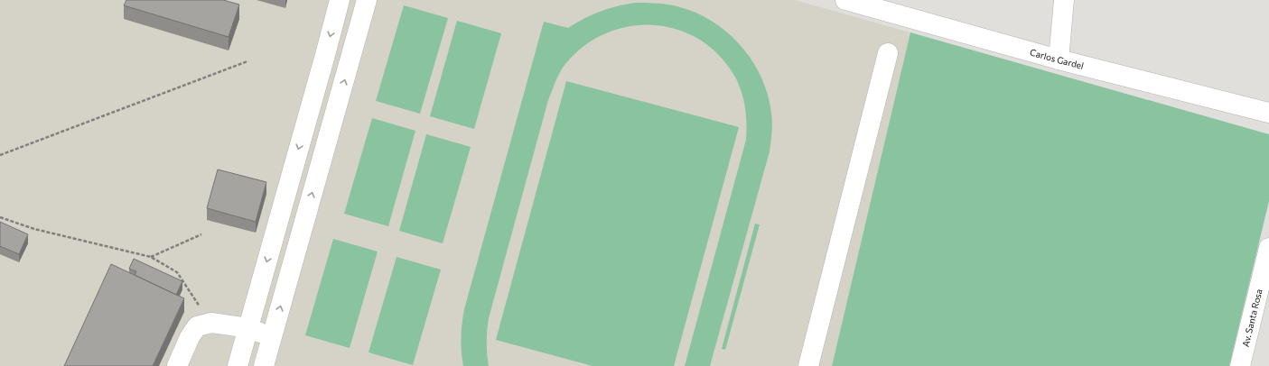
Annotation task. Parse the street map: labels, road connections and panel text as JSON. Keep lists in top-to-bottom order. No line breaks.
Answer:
{"streets":{"street":["Carlos Gardel","Av. Santa Rosa"]}}
